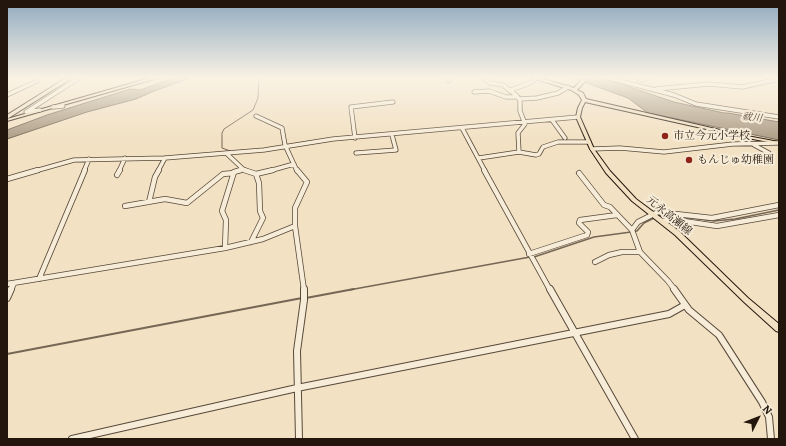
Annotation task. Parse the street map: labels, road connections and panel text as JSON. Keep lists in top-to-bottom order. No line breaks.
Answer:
{"streets":{"main road":["元永高瀬線"]},"water":["祓川"],"places":["市立今元小学校","もんじゅ幼稚園"],"north":"top right"}
